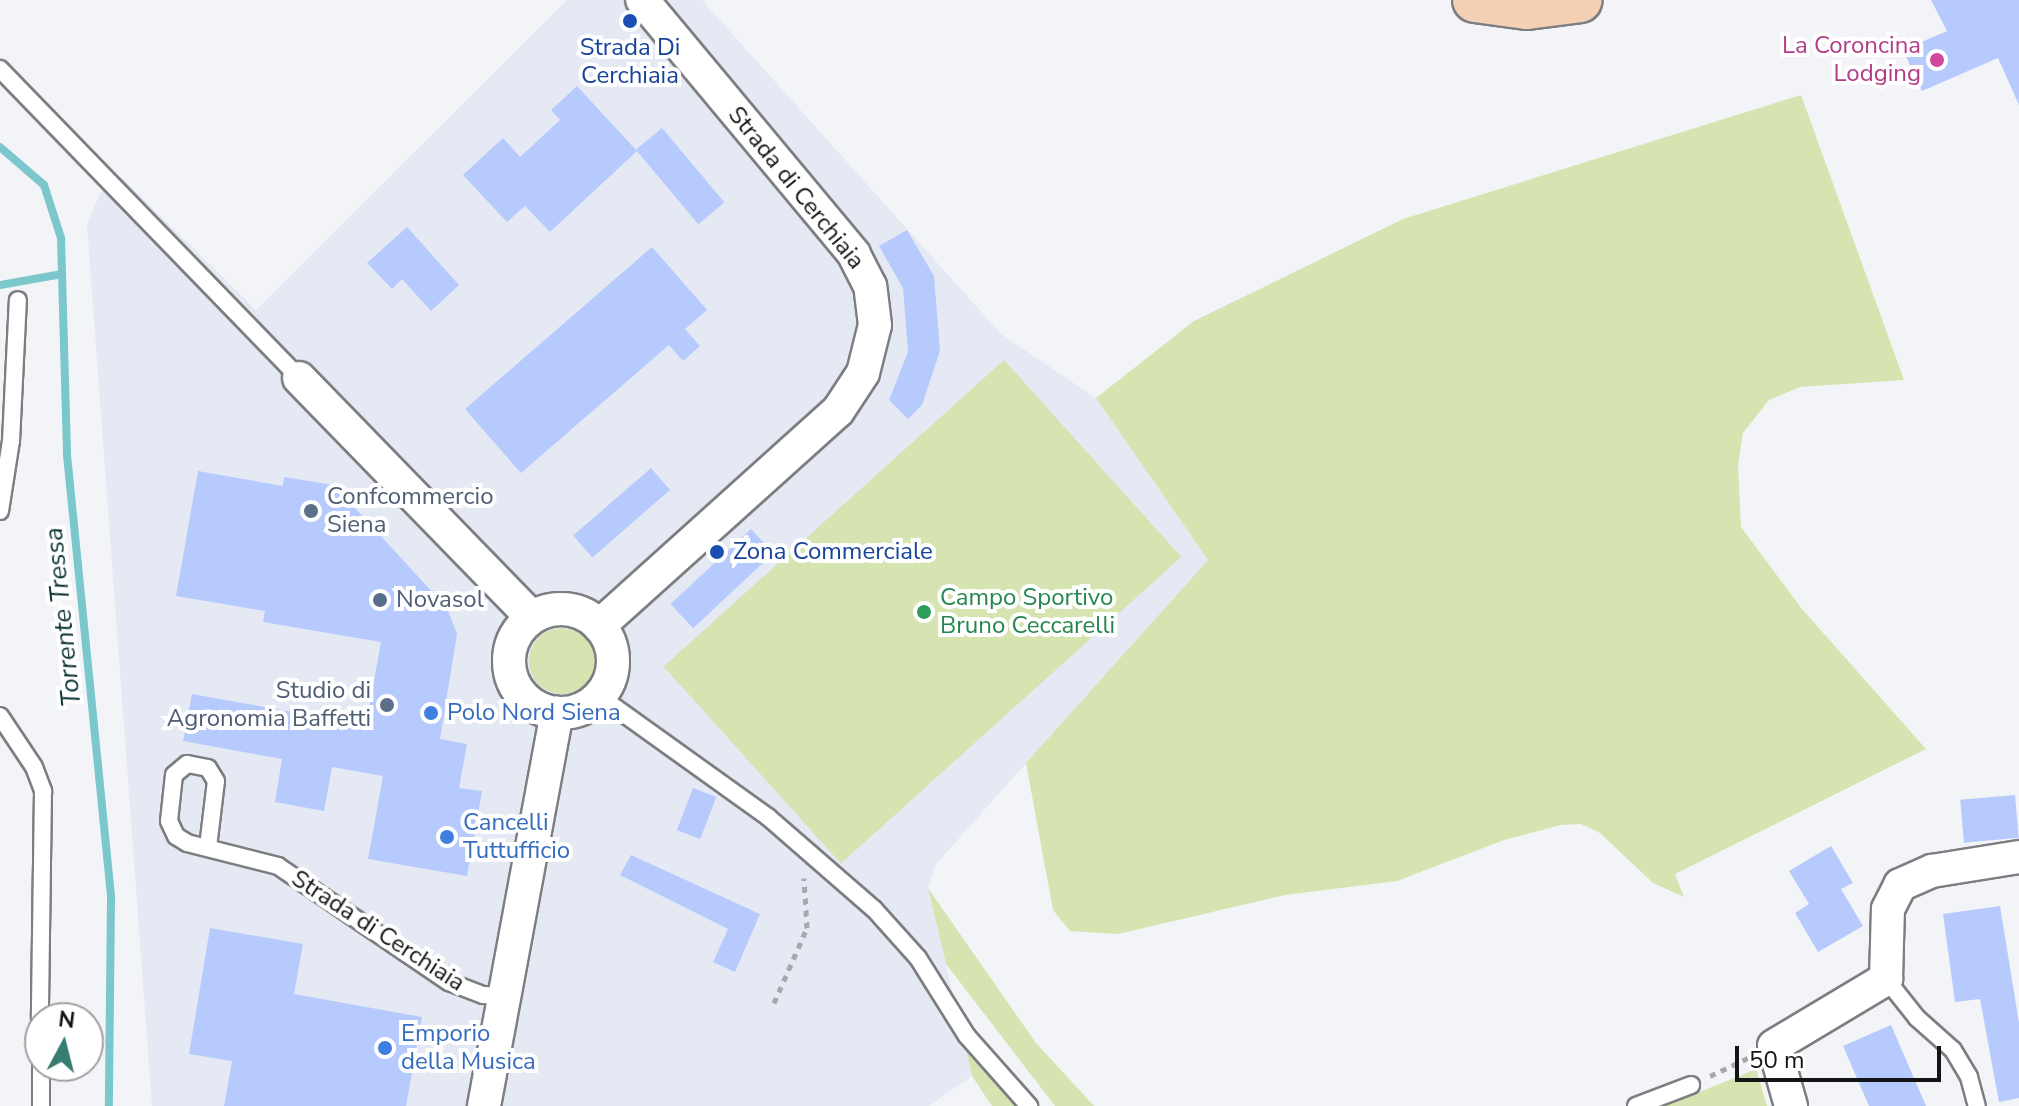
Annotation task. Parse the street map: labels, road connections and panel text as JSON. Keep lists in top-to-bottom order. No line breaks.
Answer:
{"streets":{"street":["Strada di Cerchiaia"]},"water":["Torrente Tressa"],"places":["Strada Di Cerchiaia","La Coroncina Lodging","Confcommercio Siena","Zona Commerciale","Novasol","Campo Sportivo Bruno Ceccarelli","Studio di Agronomia Baffetti","Polo Nord Siena","Cancelli Tuttufficio","Emporio della Musica"],"scale_bar":"50 m","north":"top"}
